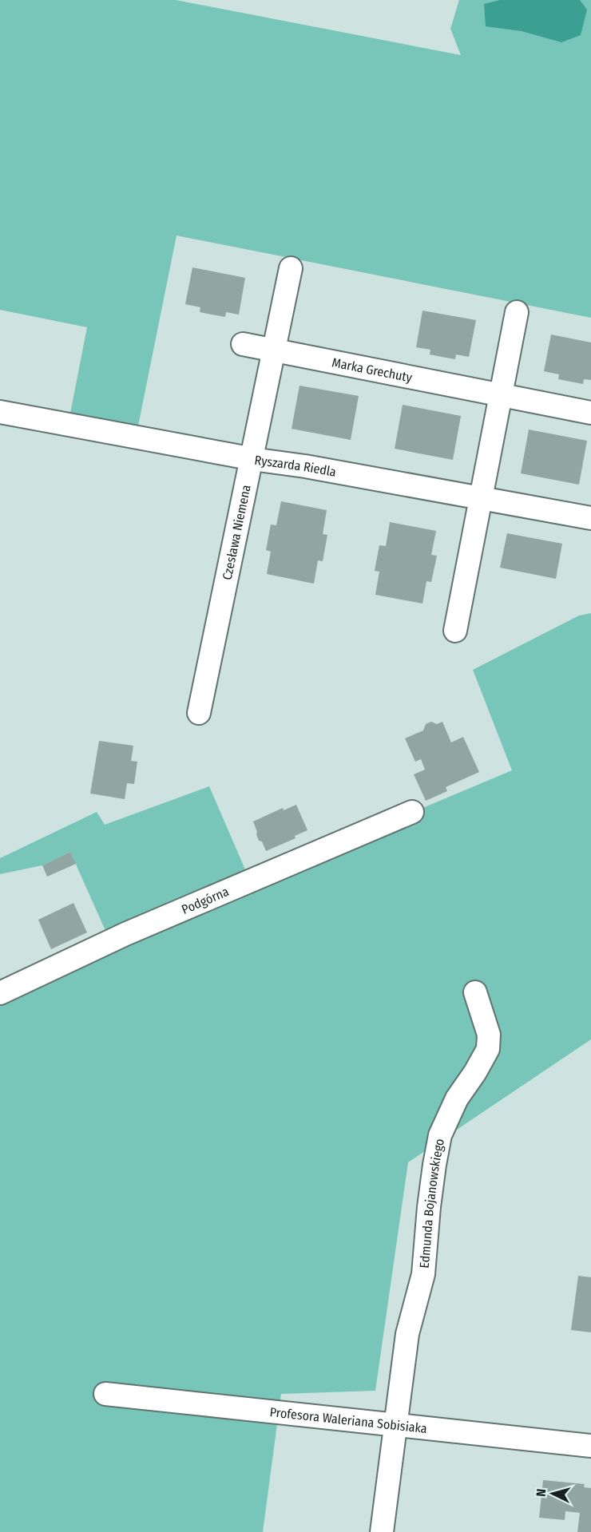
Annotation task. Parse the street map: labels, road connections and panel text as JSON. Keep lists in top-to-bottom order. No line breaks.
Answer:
{"streets":{"street":["Marka Grechuty","Ryszarda Riedla","Czesława Niemena","Podgórna","Edmunda Bojanowskiego","Profesora Waleriana Sobisiaka"]},"crossings":[["Marka Grechuty","Czesława Niemena"],["Ryszarda Riedla","Czesława Niemena"],["Edmunda Bojanowskiego","Profesora Waleriana Sobisiaka"]],"north":"left"}
